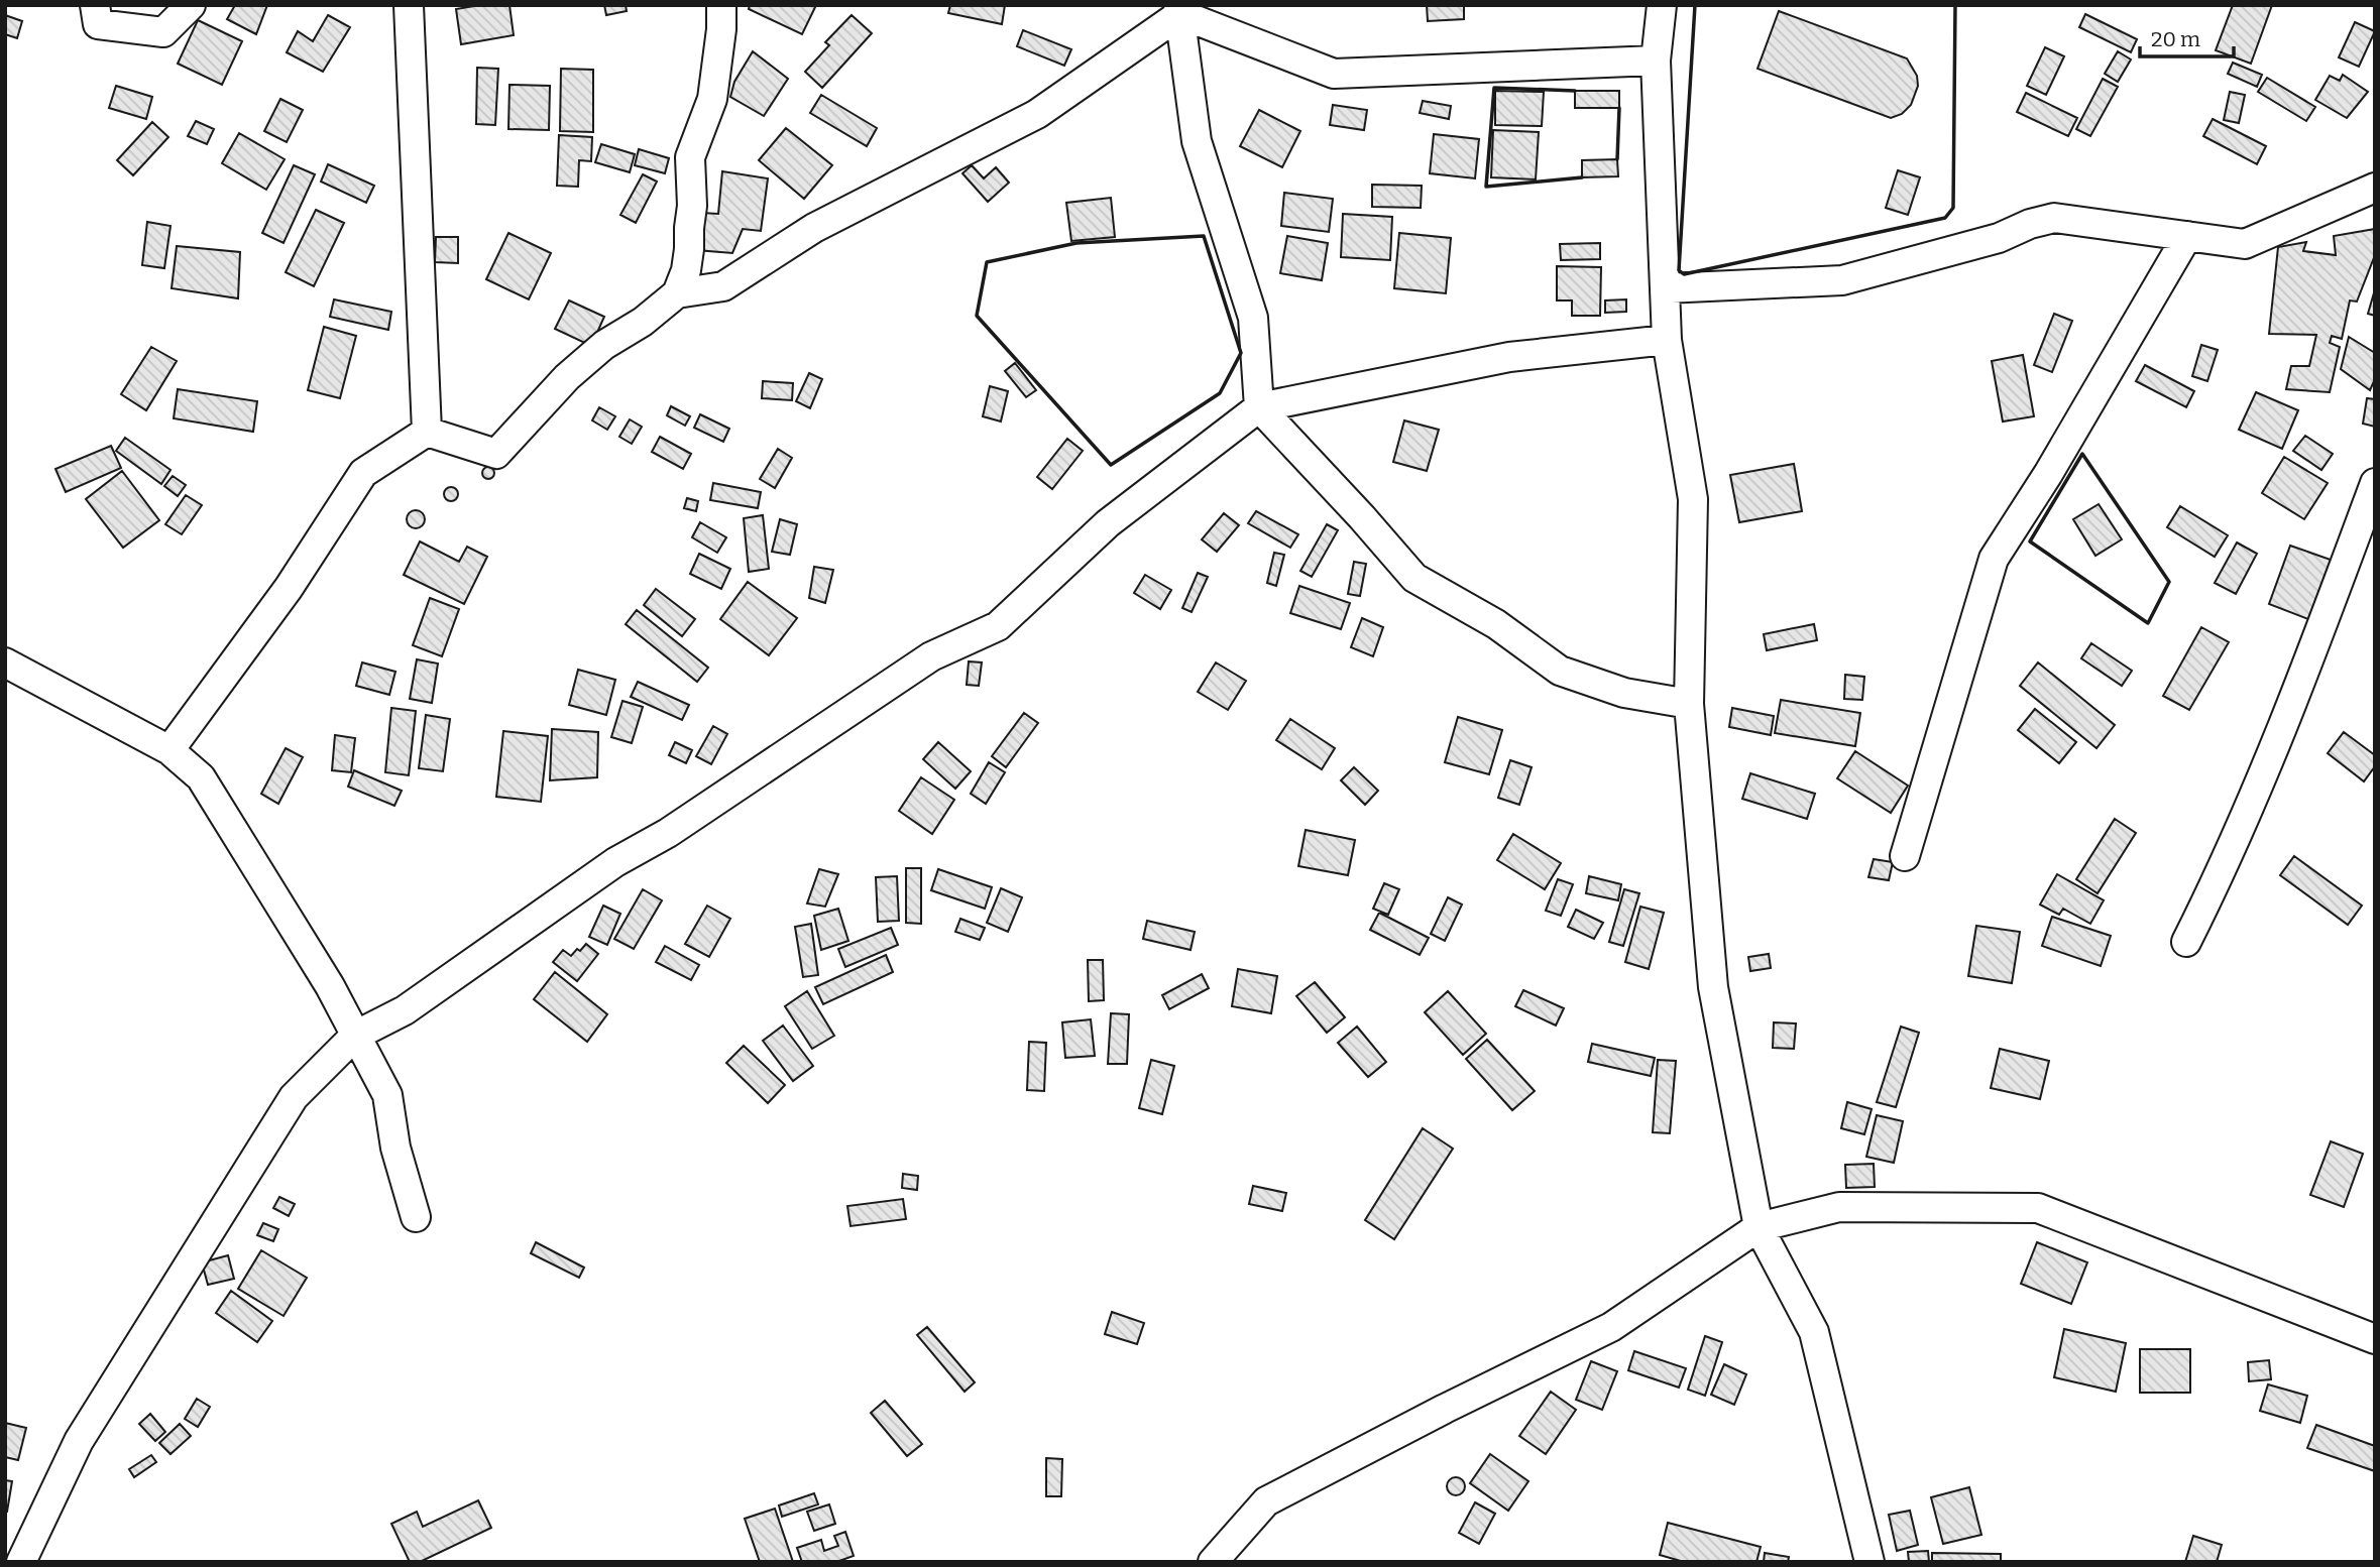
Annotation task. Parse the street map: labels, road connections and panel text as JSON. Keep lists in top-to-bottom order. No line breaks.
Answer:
{"scale_bar":"20 m"}
